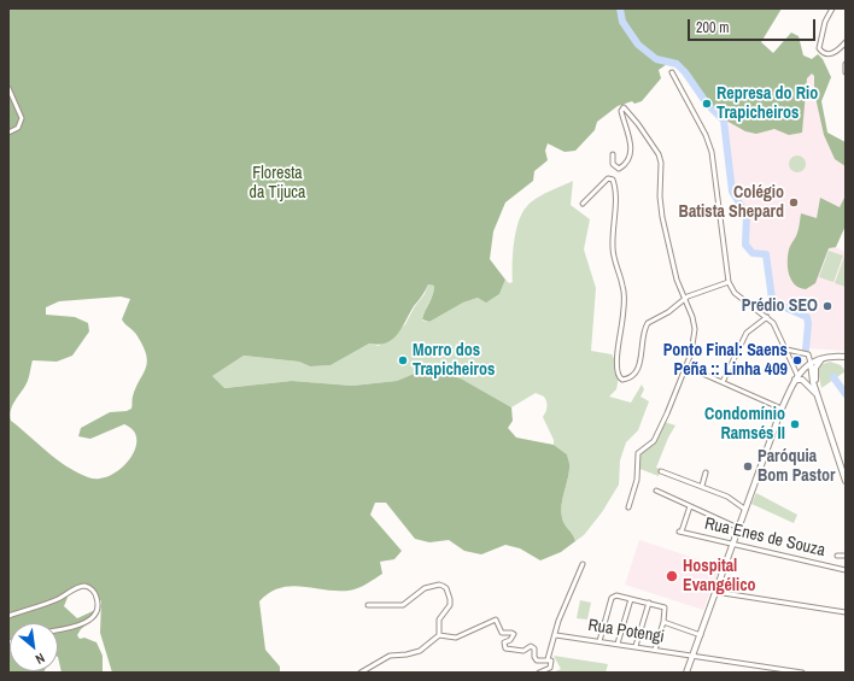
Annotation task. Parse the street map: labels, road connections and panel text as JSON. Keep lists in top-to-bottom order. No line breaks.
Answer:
{"streets":{"street":["Rua Enes de Souza","Rua Potengi"]},"parks":["Floresta da Tijuca"],"places":["Represa do Rio Trapicheiros","Colégio Batista Shepard","Prédio SEO","Morro dos Trapicheiros","Ponto Final: Saens Peña :: Linha 409","Condomínio Ramsés II","Paróquia Bom Pastor","Hospital Evangélico"],"scale_bar":"200 m","north":"bottom right"}
